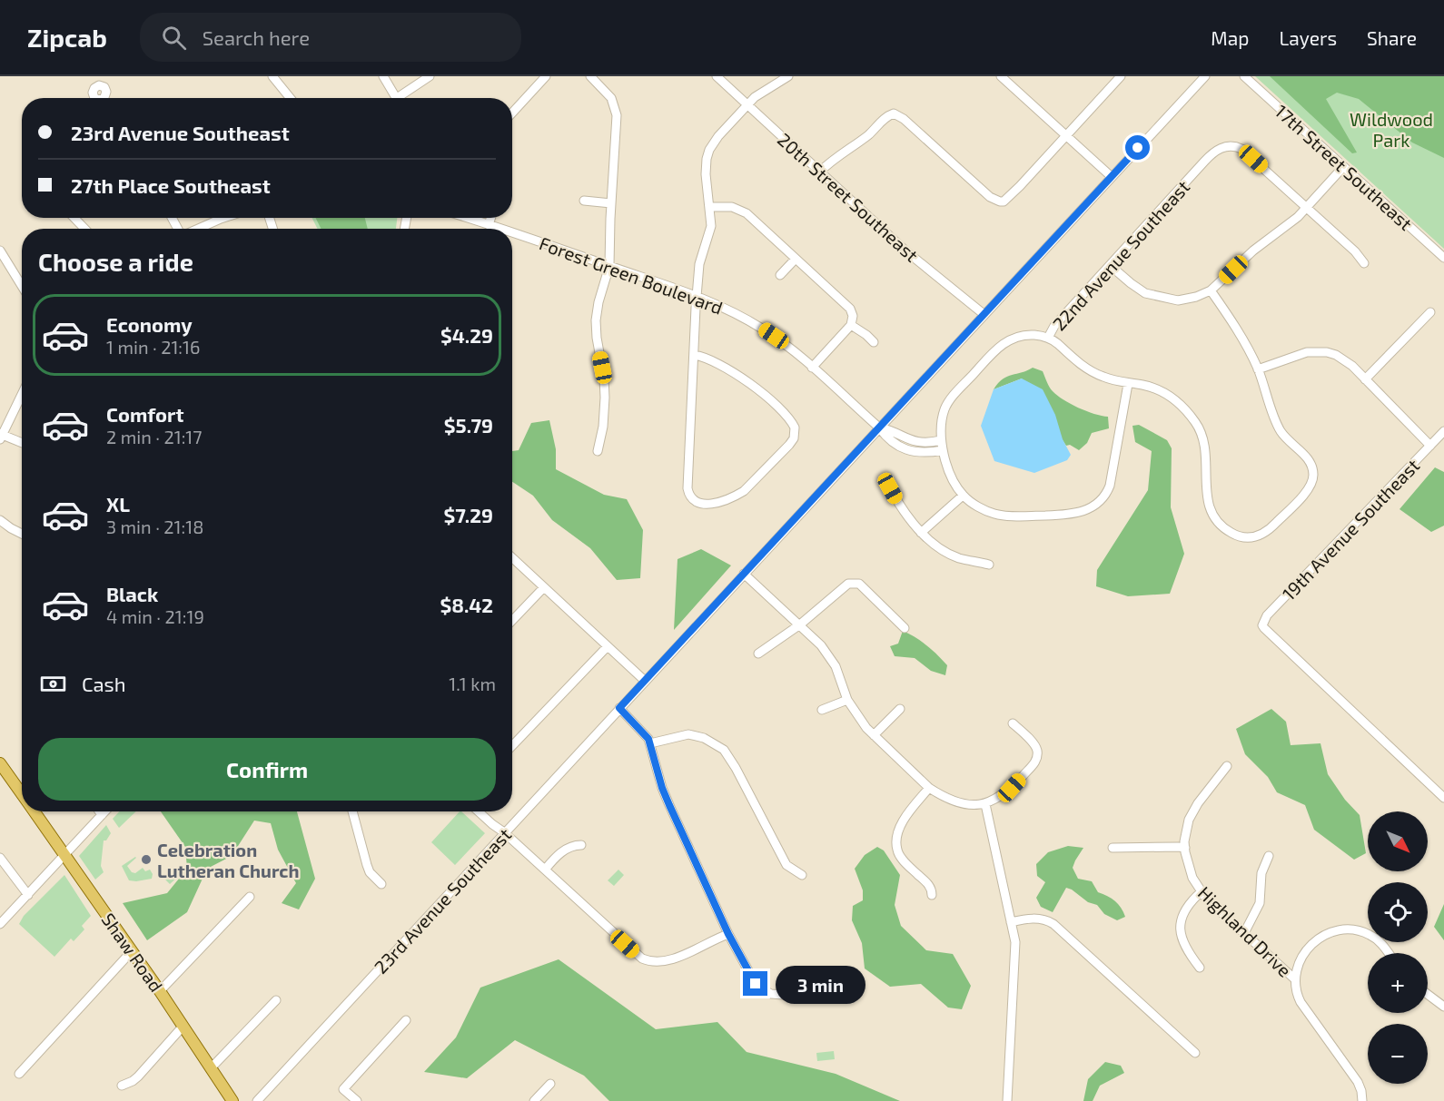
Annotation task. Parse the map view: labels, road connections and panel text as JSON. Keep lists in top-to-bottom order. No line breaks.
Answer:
{"streets":{"main road":["Shaw Road"],"street":["17th Street Southeast","20th Street Southeast","22nd Avenue Southeast","Forest Green Boulevard","19th Avenue Southeast","23rd Avenue Southeast","Highland Drive"]},"crossings":[["20th Street Southeast","23rd Avenue Southeast"],["22nd Avenue Southeast","Forest Green Boulevard"],["Forest Green Boulevard","23rd Avenue Southeast"]],"parks":["Wildwood Park"],"places":["Celebration Lutheran Church"],"north":"bottom right","page":{"header":"Zipcab","search":"Search here","nav":["Map","Layers","Share"],"banner":["23rd Avenue Southeast","27th Place Southeast"],"heading":"Choose a ride","list":[{"name":"Economy","note":"1 min · 21:16","value":"$4.29"},{"name":"Comfort","note":"2 min · 21:17","value":"$5.79"},{"name":"XL","note":"3 min · 21:18","value":"$7.29"},{"name":"Black","note":"4 min · 21:19","value":"$8.42"}],"pay":["Cash","1.1 km"],"buttons":"Confirm","map_buttons":["+","−"],"bubble":"3 min"}}
